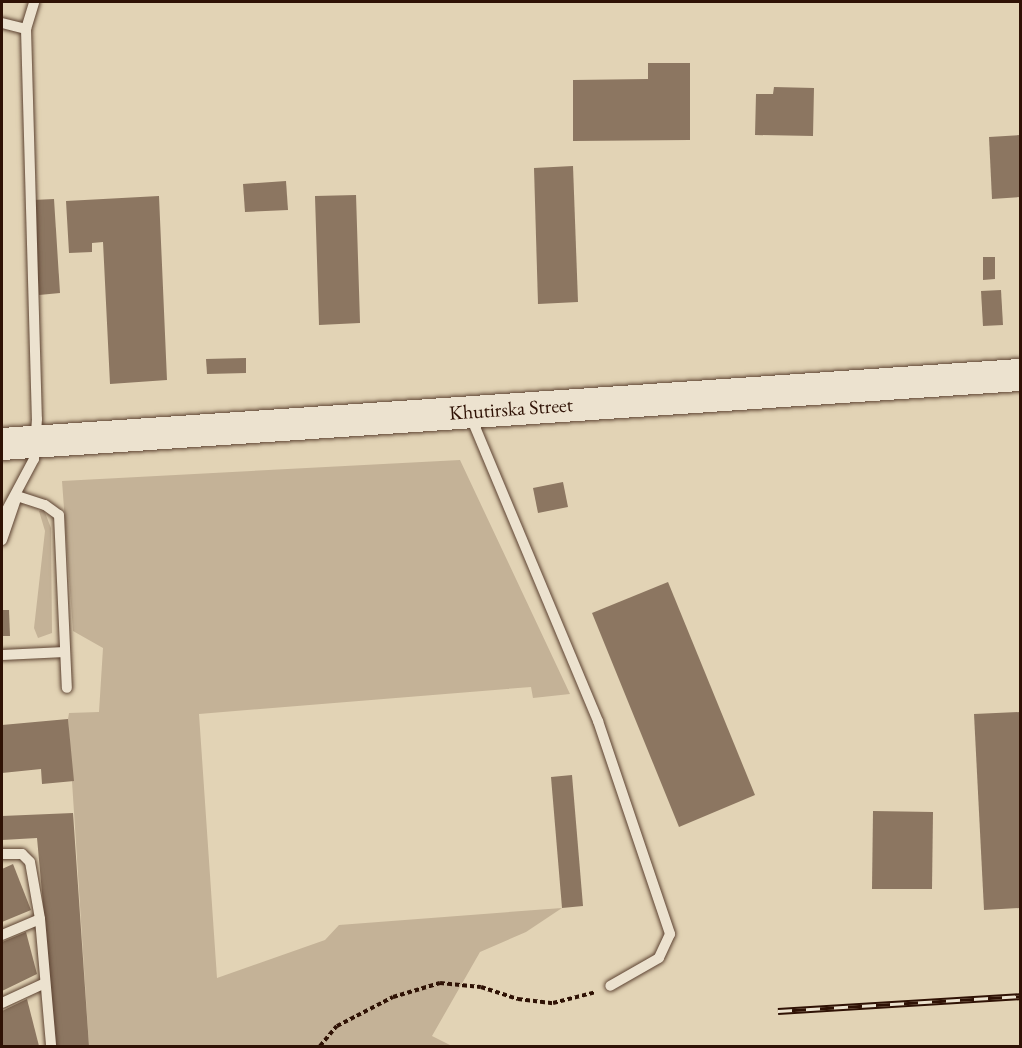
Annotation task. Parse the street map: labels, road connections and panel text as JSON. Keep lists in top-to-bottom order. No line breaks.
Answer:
{"streets":{"main road":["Khutirska Street"]}}
